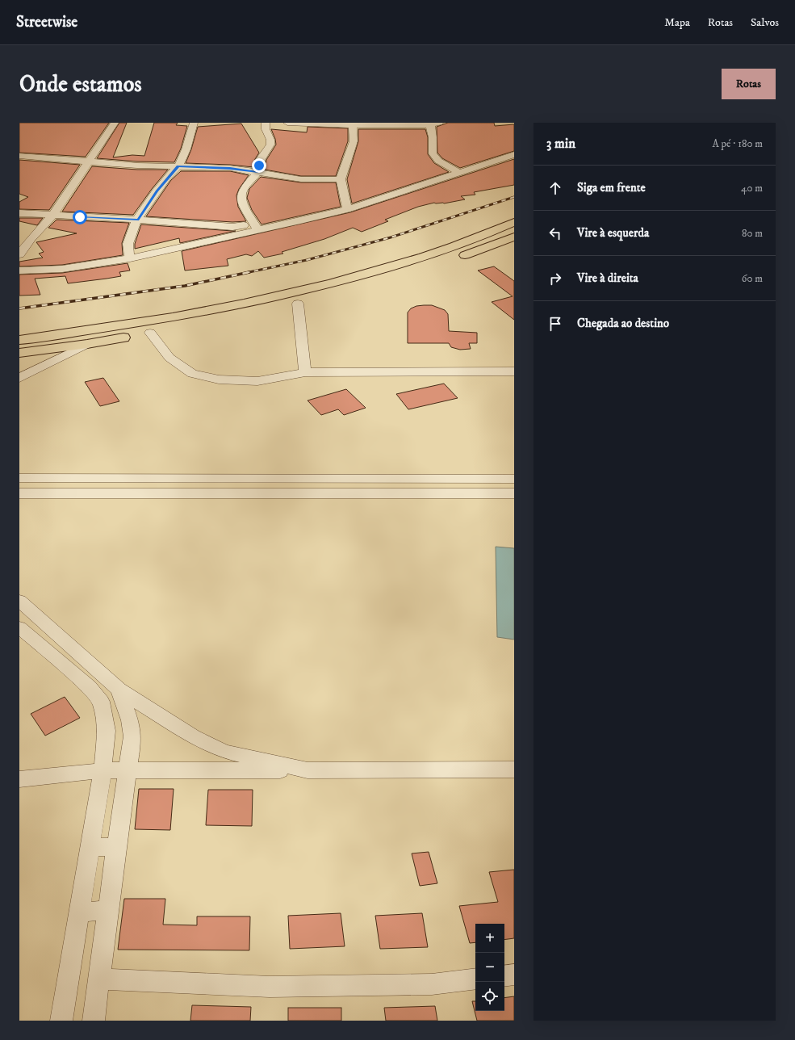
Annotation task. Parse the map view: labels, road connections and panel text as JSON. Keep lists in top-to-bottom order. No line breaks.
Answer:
{"page":{"header":"Streetwise","nav":["Mapa","Rotas","Salvos"],"buttons":"Rotas","title":"Onde estamos","heading":["3 min","A pé · 180 m"],"list":[["Siga em frente","40 m"],["Vire à esquerda","80 m"],["Vire à direita","60 m"],"Chegada ao destino"],"map_buttons":["+","−"]}}
